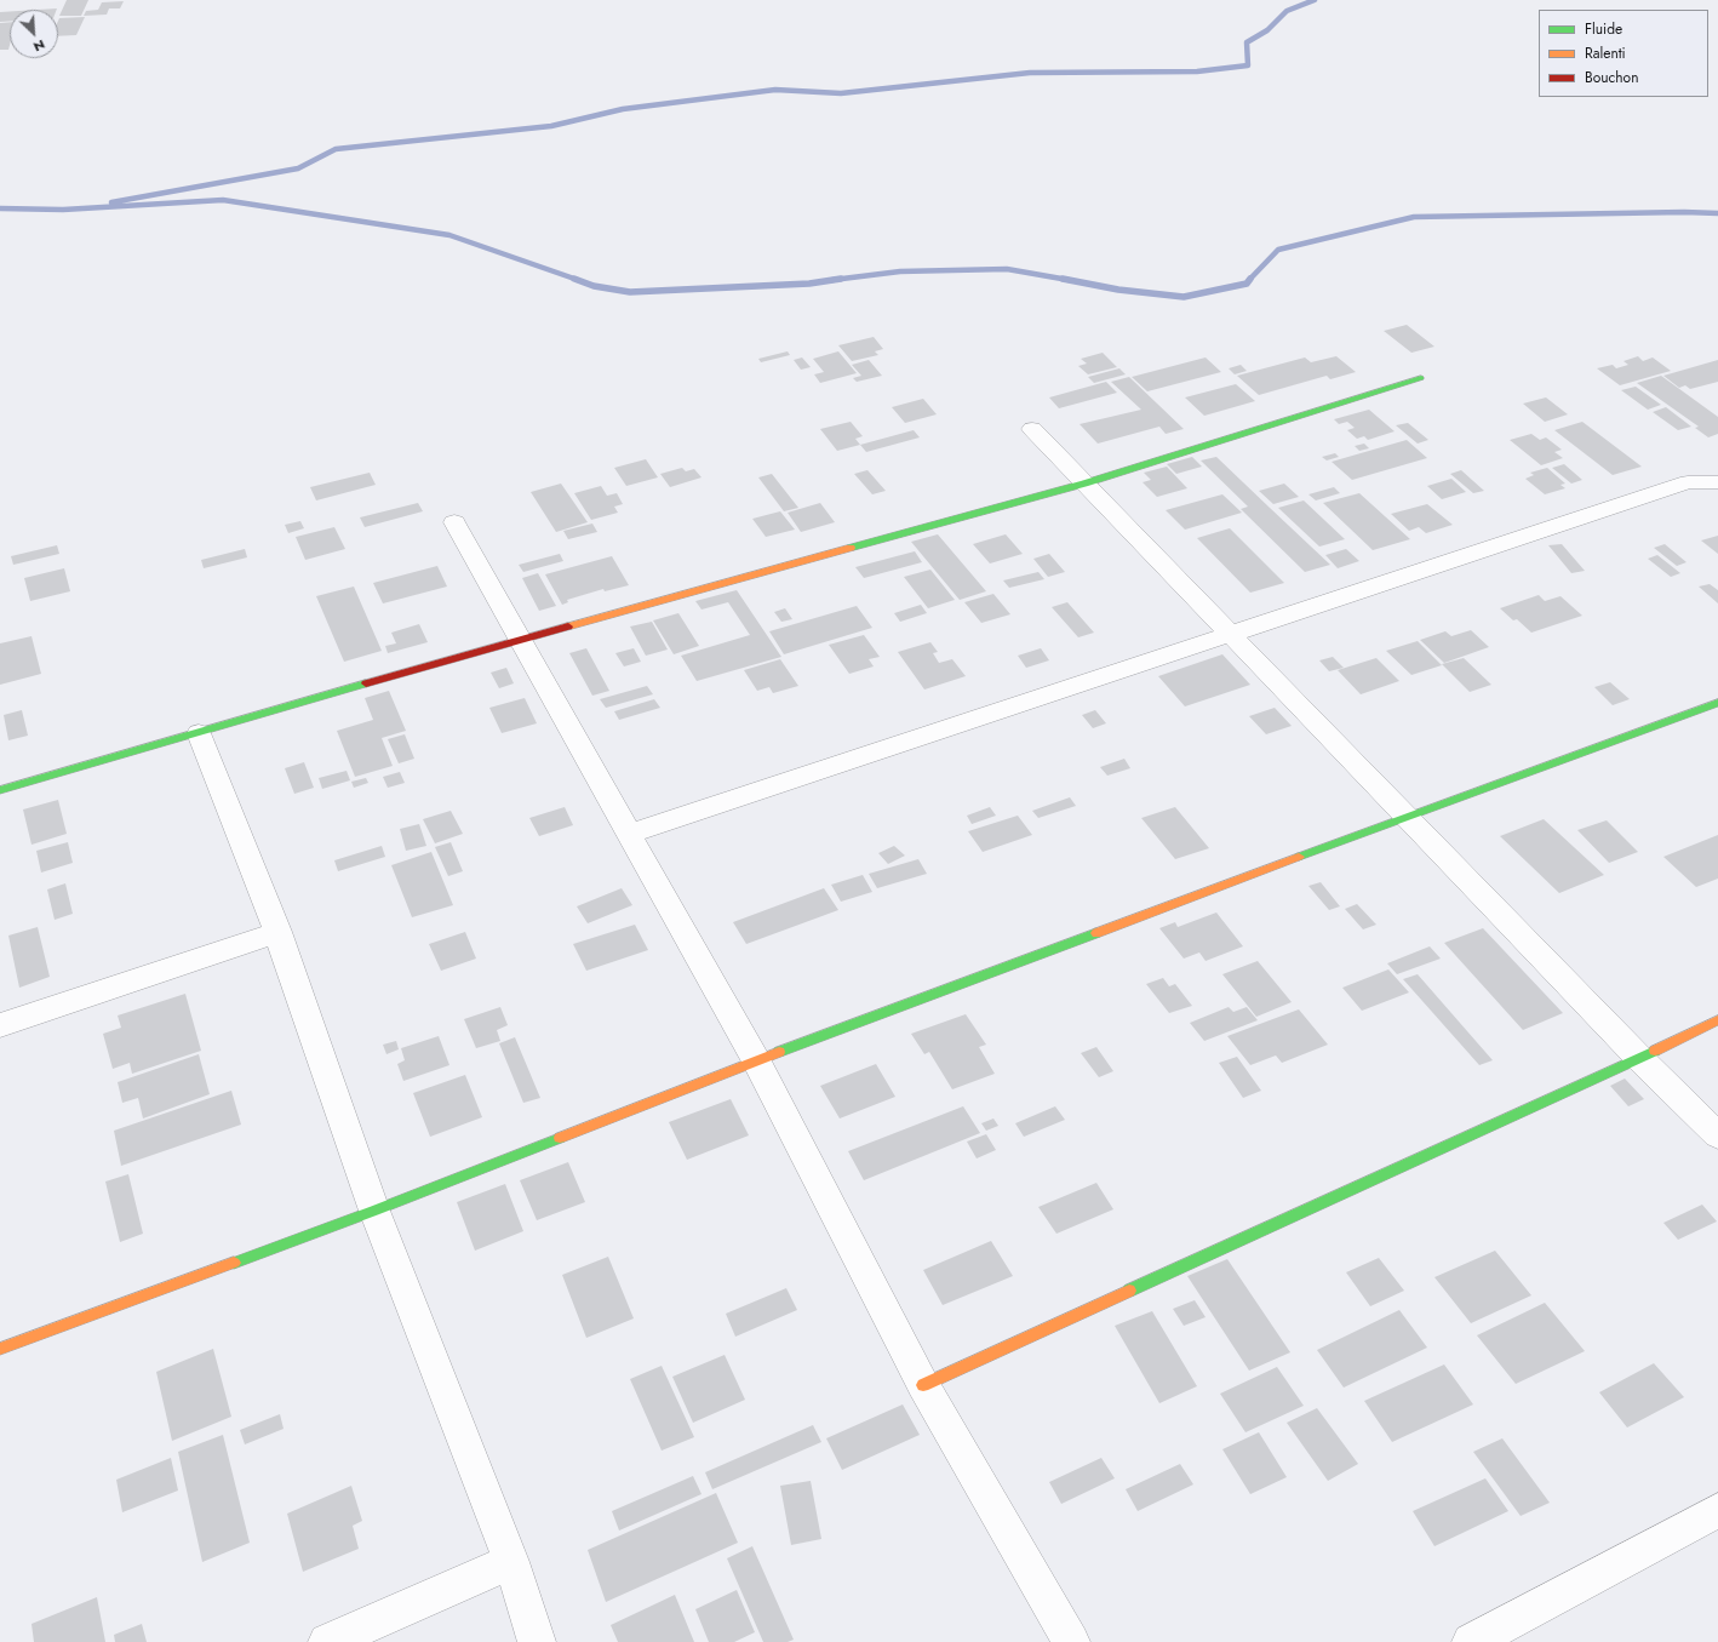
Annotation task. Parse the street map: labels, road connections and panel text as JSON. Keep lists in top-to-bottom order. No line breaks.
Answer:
{"legend":["Fluide","Ralenti","Bouchon"],"north":"bottom right"}
